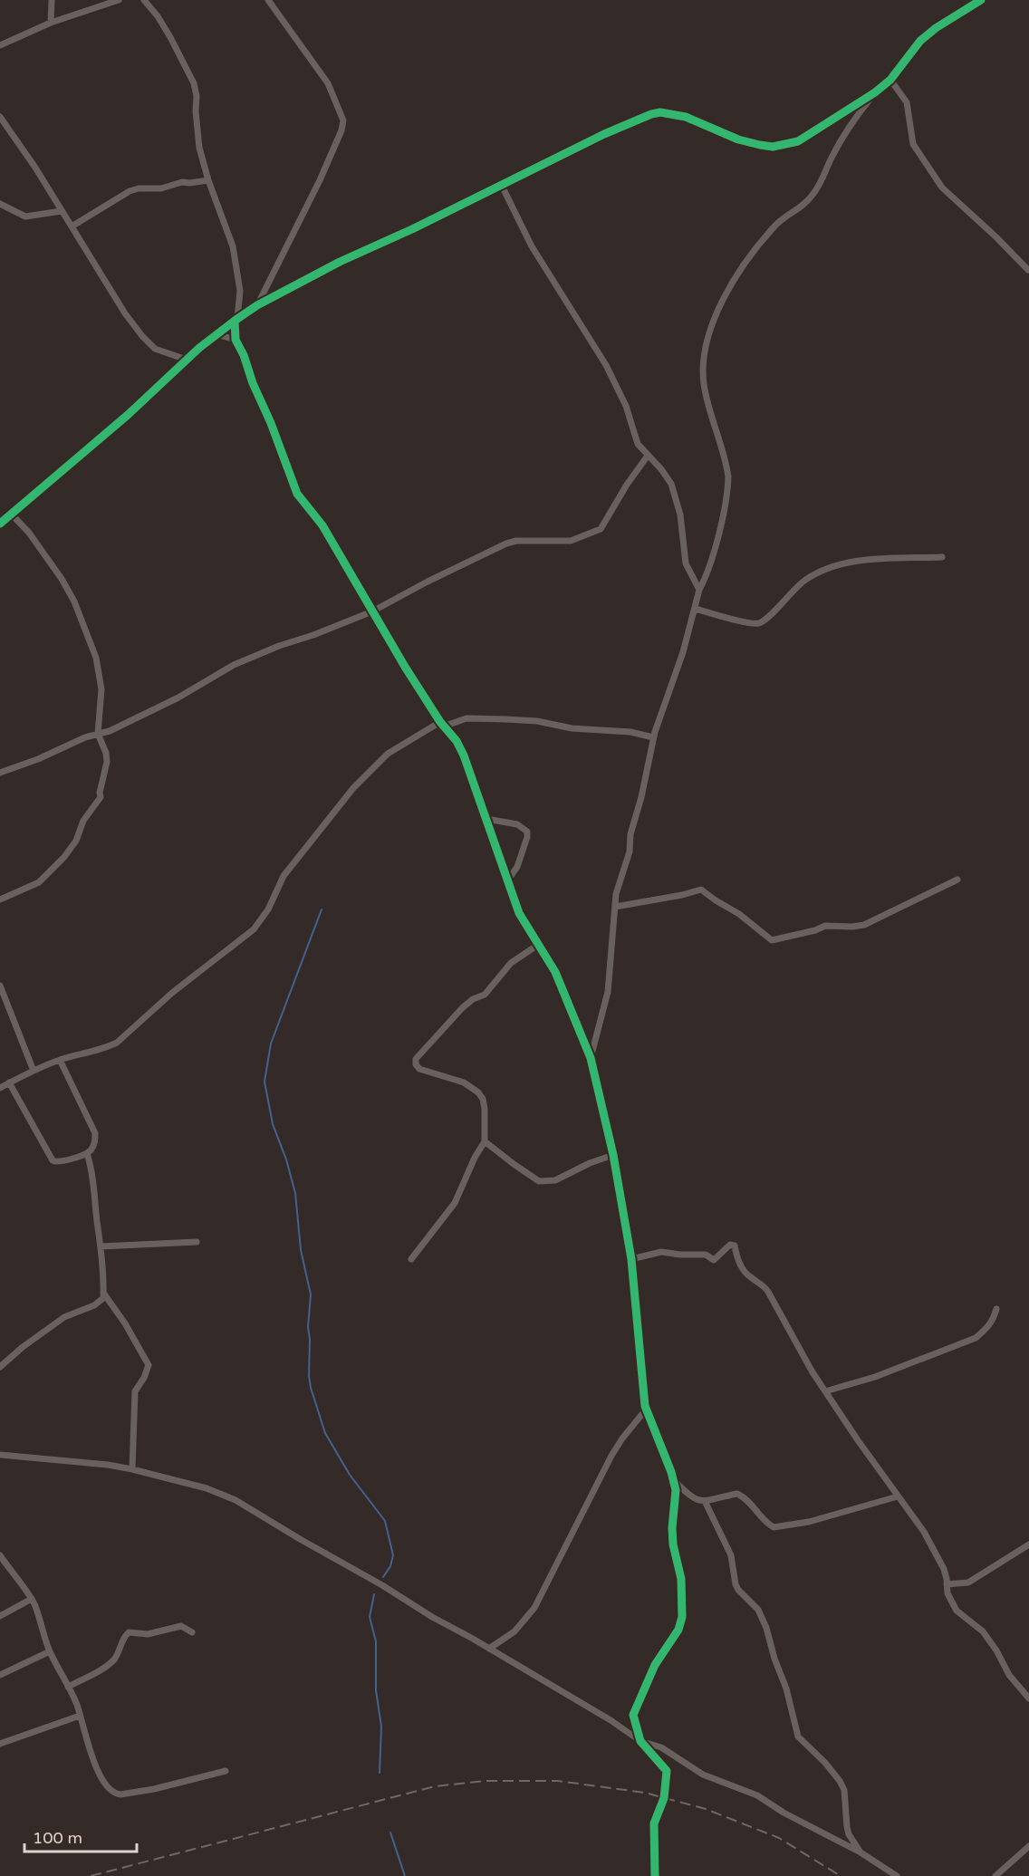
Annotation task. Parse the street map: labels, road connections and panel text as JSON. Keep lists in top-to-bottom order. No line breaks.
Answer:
{"scale_bar":"100 m"}
